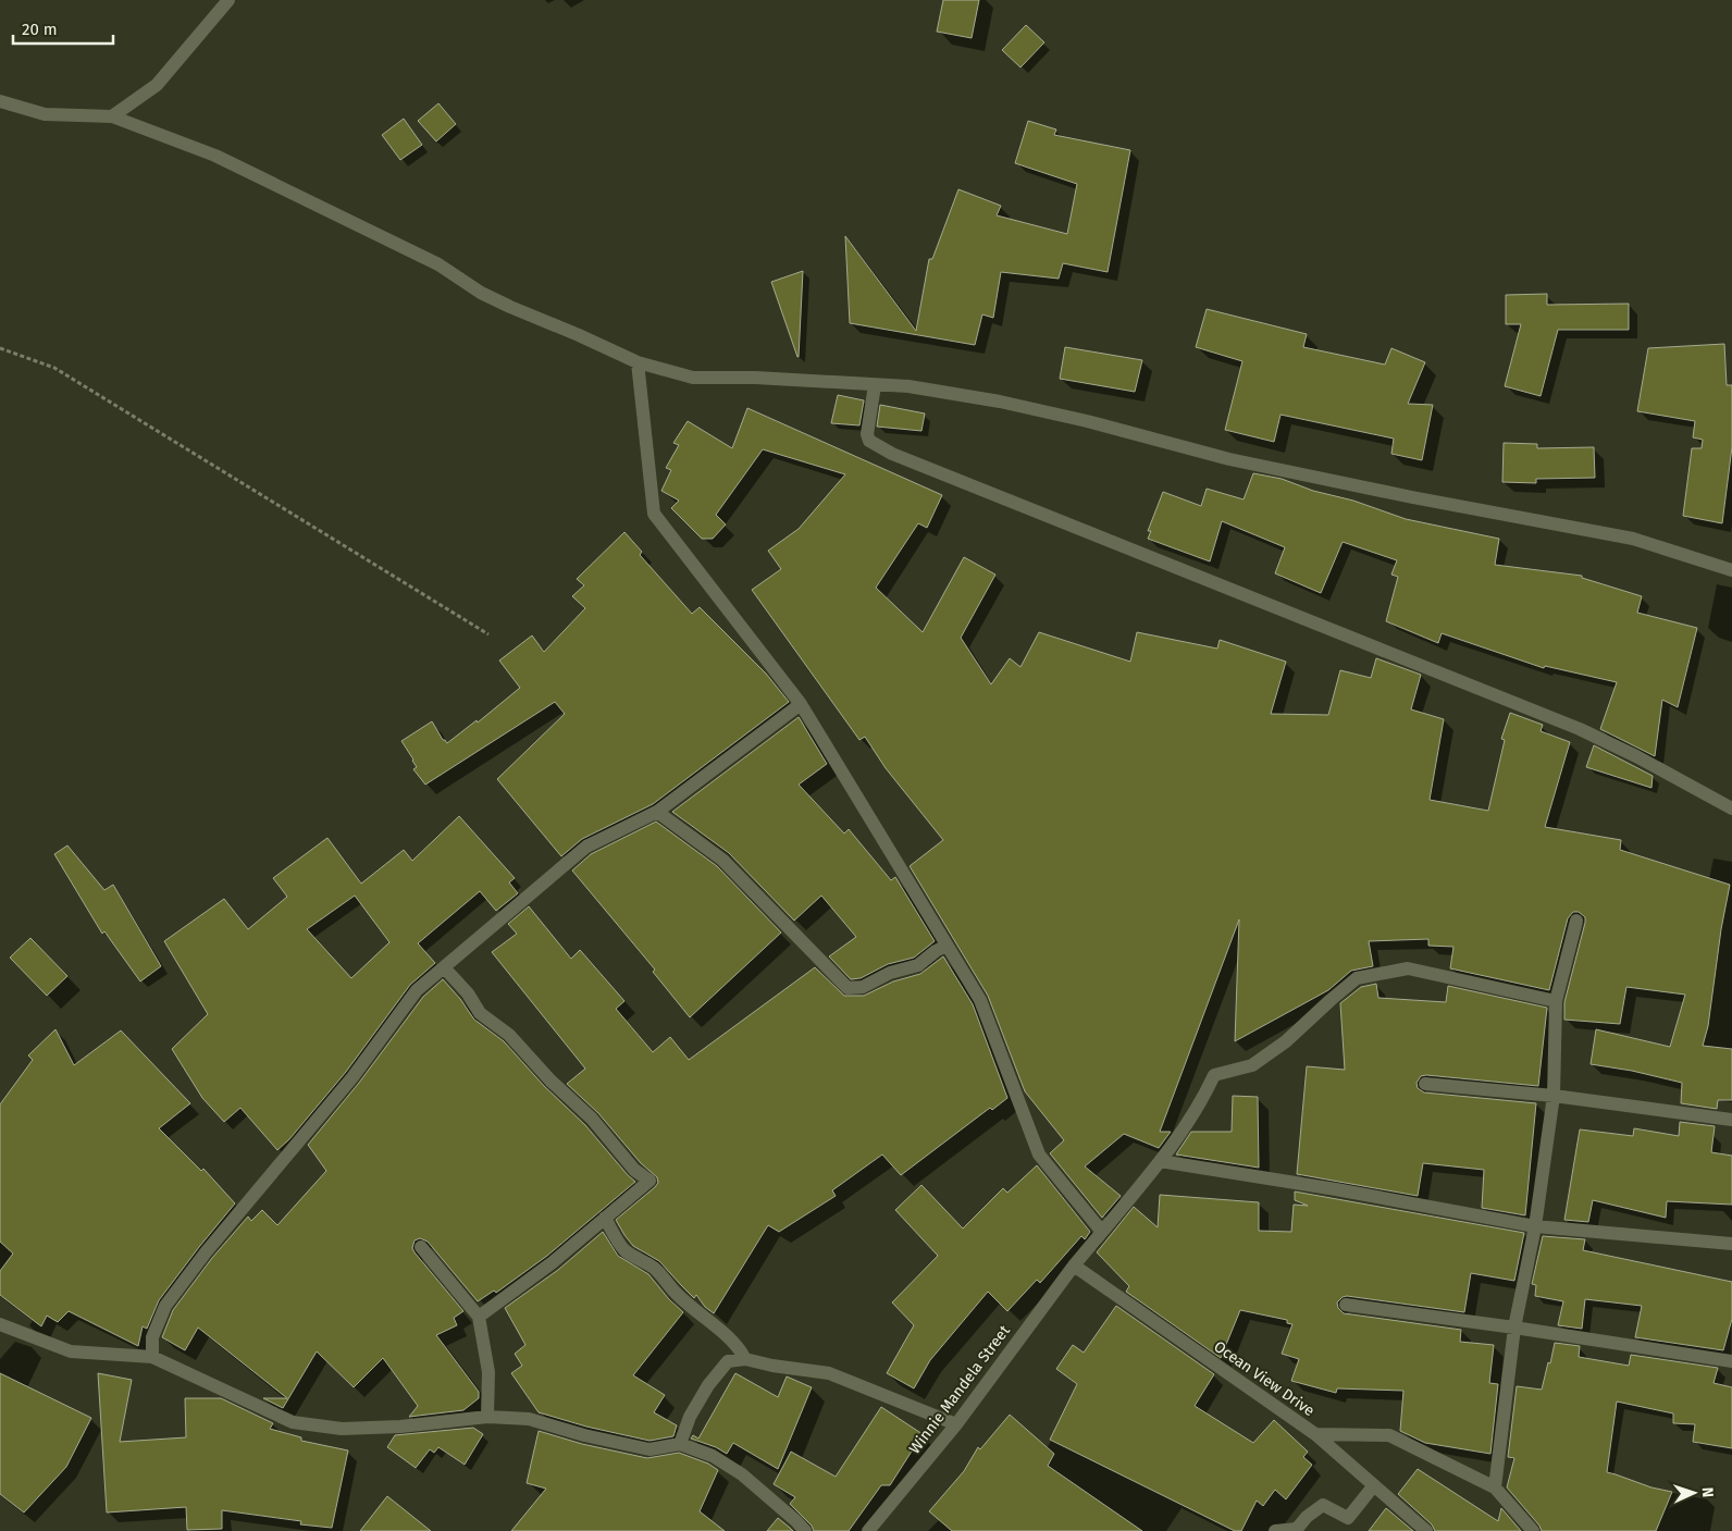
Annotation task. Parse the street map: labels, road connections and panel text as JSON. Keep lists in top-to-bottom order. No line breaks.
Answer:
{"streets":{"street":["Ocean View Drive","Winnie Mandela Street"]},"crossings":[["Ocean View Drive","Winnie Mandela Street"]],"scale_bar":"20 m","north":"right"}
